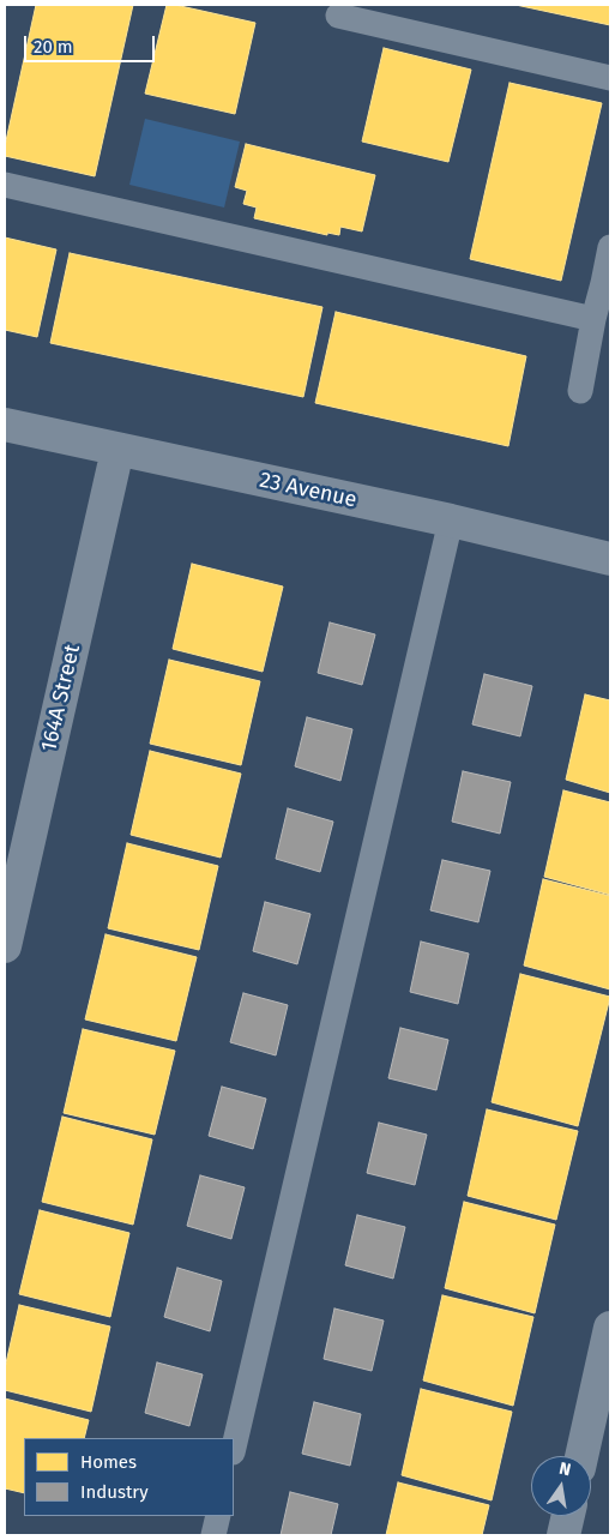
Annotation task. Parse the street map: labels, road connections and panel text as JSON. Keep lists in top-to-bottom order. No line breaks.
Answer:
{"streets":{"street":["23 Avenue","164A Street"]},"crossings":[["23 Avenue","164A Street"]],"legend":["Homes","Industry"],"scale_bar":"20 m","north":"top"}
